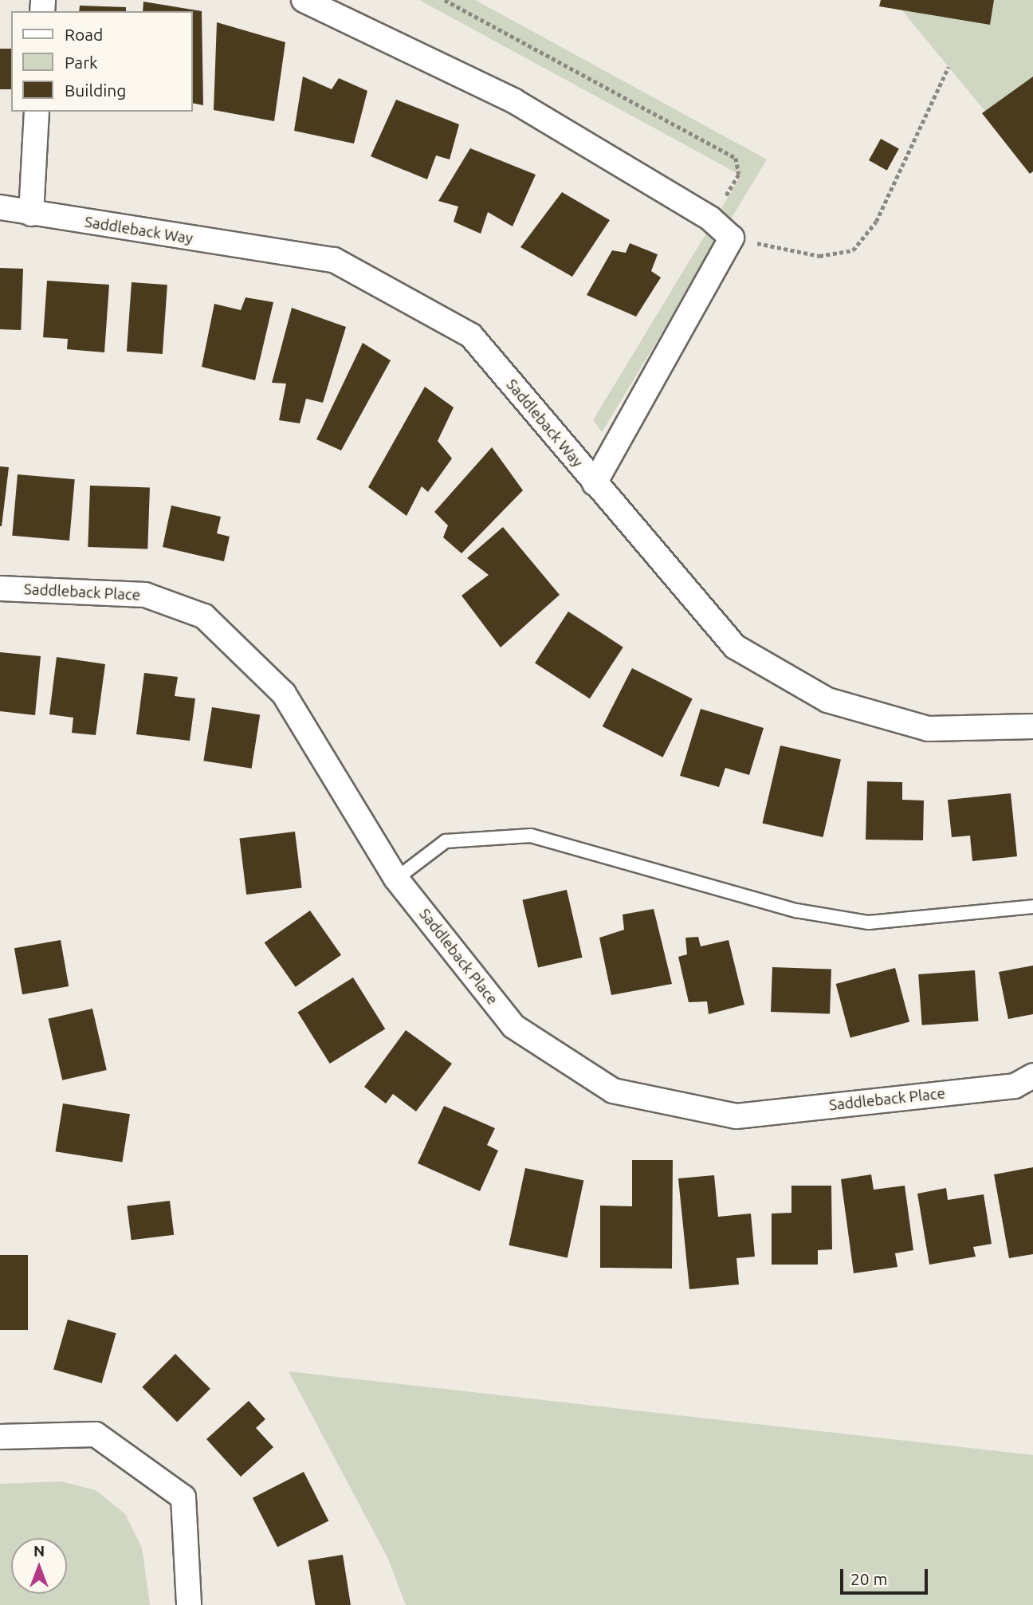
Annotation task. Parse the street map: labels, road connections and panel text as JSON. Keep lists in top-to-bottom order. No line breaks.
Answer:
{"streets":{"street":["Saddleback Way","Saddleback Place"]},"legend":["Road","Park","Building"],"scale_bar":"20 m","north":"top"}
